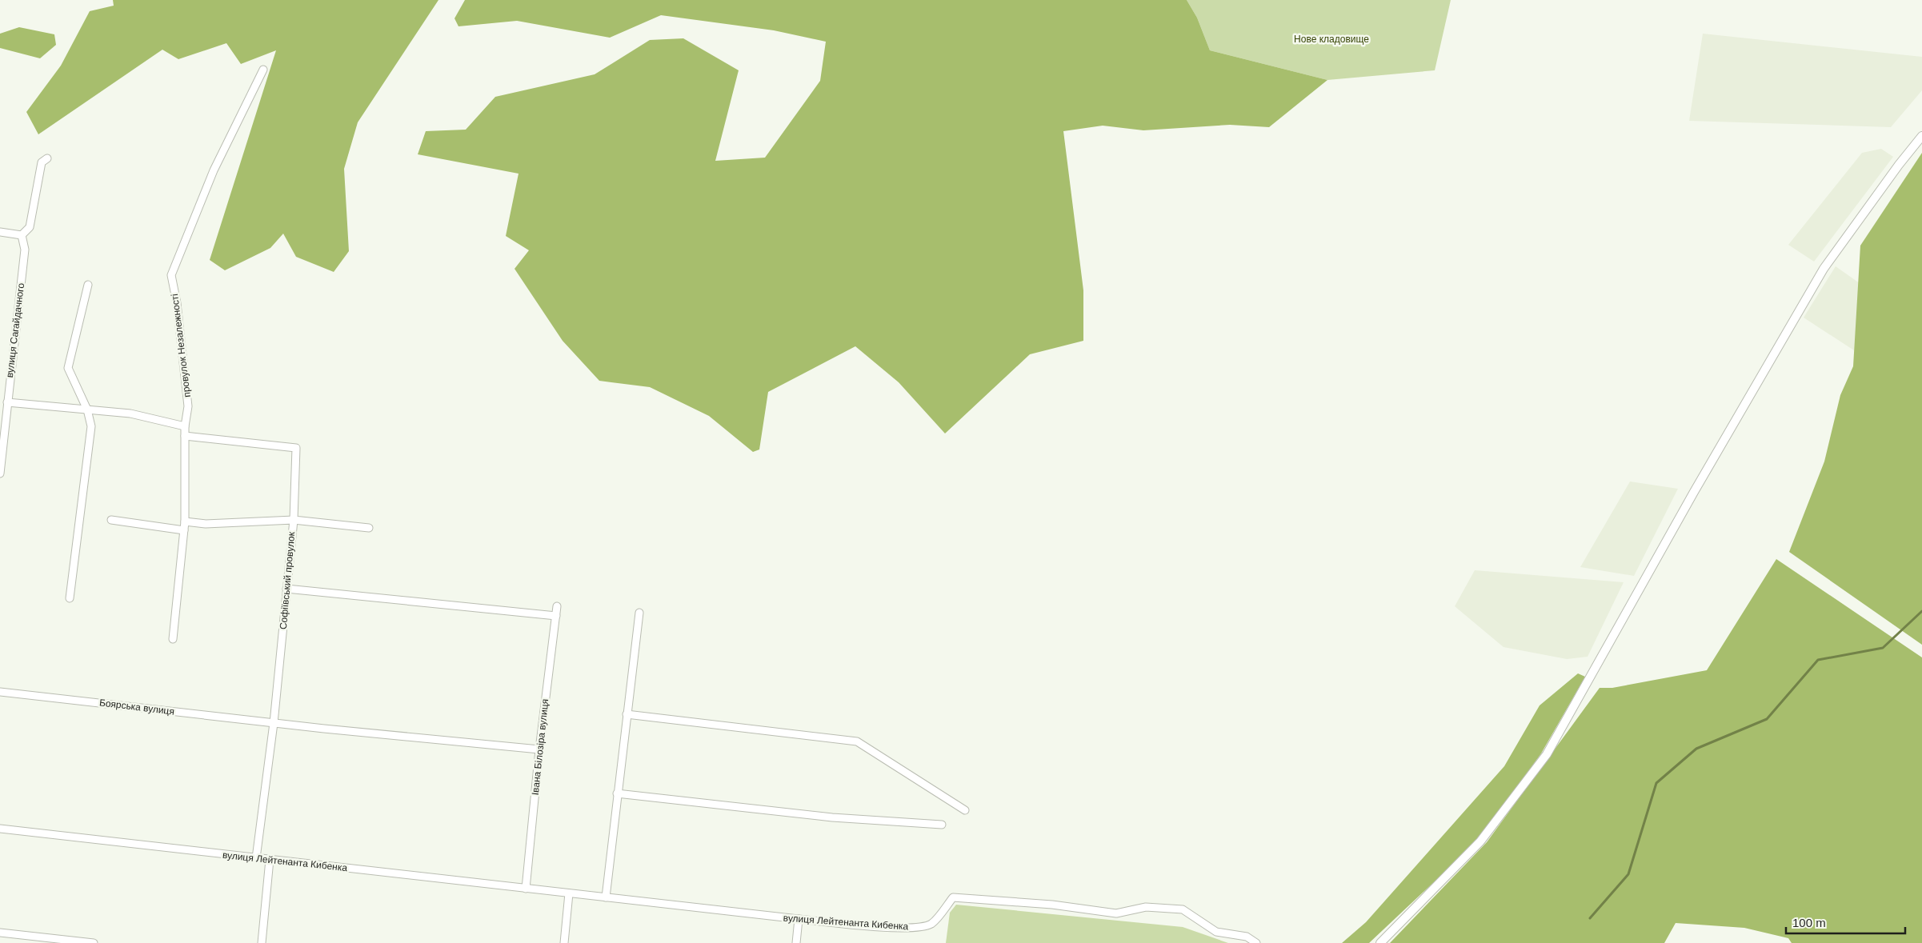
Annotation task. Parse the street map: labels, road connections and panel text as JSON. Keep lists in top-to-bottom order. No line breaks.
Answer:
{"streets":{"street":["вулиця Сагайдачного","провулок Незалежності","Софіївський провулок","Боярська вулиця","Івана Білозіра вулиця","вулиця Лейтенанта Кибенка"]},"crossings":[["провулок Незалежності","Софіївський провулок"],["Софіївський провулок","Боярська вулиця"],["Софіївський провулок","вулиця Лейтенанта Кибенка"],["Боярська вулиця","Івана Білозіра вулиця"],["Івана Білозіра вулиця","вулиця Лейтенанта Кибенка"]],"parks":["Нове кладовище"],"scale_bar":"100 m"}
